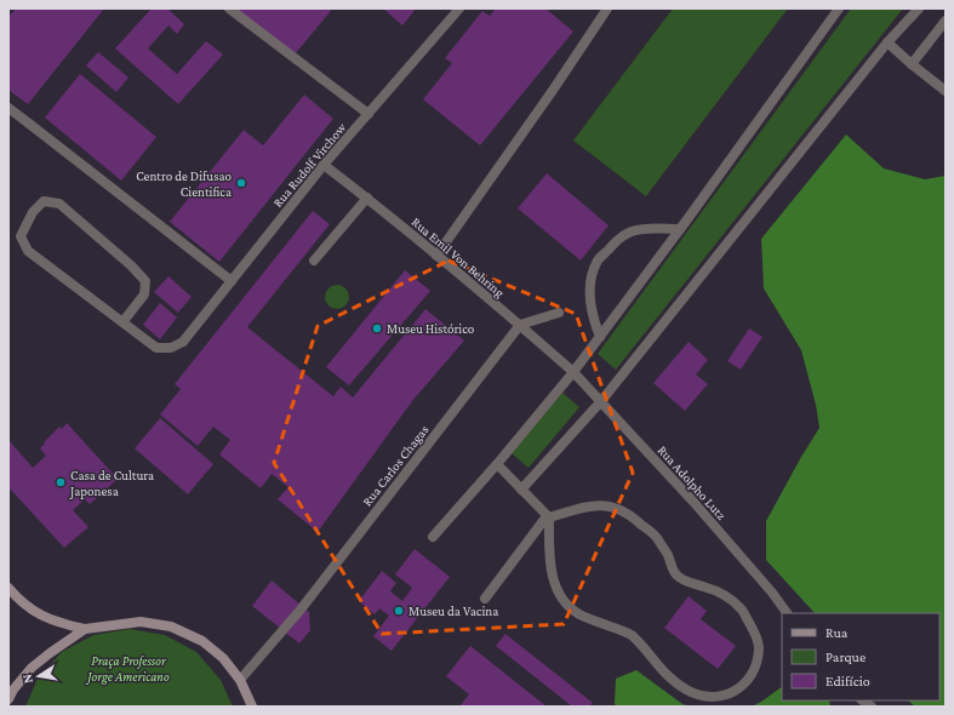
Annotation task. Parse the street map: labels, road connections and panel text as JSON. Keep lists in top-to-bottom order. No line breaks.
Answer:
{"streets":{"street":["Rua Rudolf Virchow","Rua Emil Von Behring","Rua Carlos Chagas","Rua Adolpho Lutz"]},"crossings":[["Rua Rudolf Virchow","Rua Emil Von Behring"],["Rua Emil Von Behring","Rua Carlos Chagas"],["Rua Emil Von Behring","Rua Adolpho Lutz"]],"parks":["Praça Professor Jorge Americano"],"places":["Centro de Difusao Cientifica","Museu Histórico","Casa de Cultura Japonesa","Museu da Vacina"],"legend":["Rua","Parque","Edifício"],"north":"left"}
